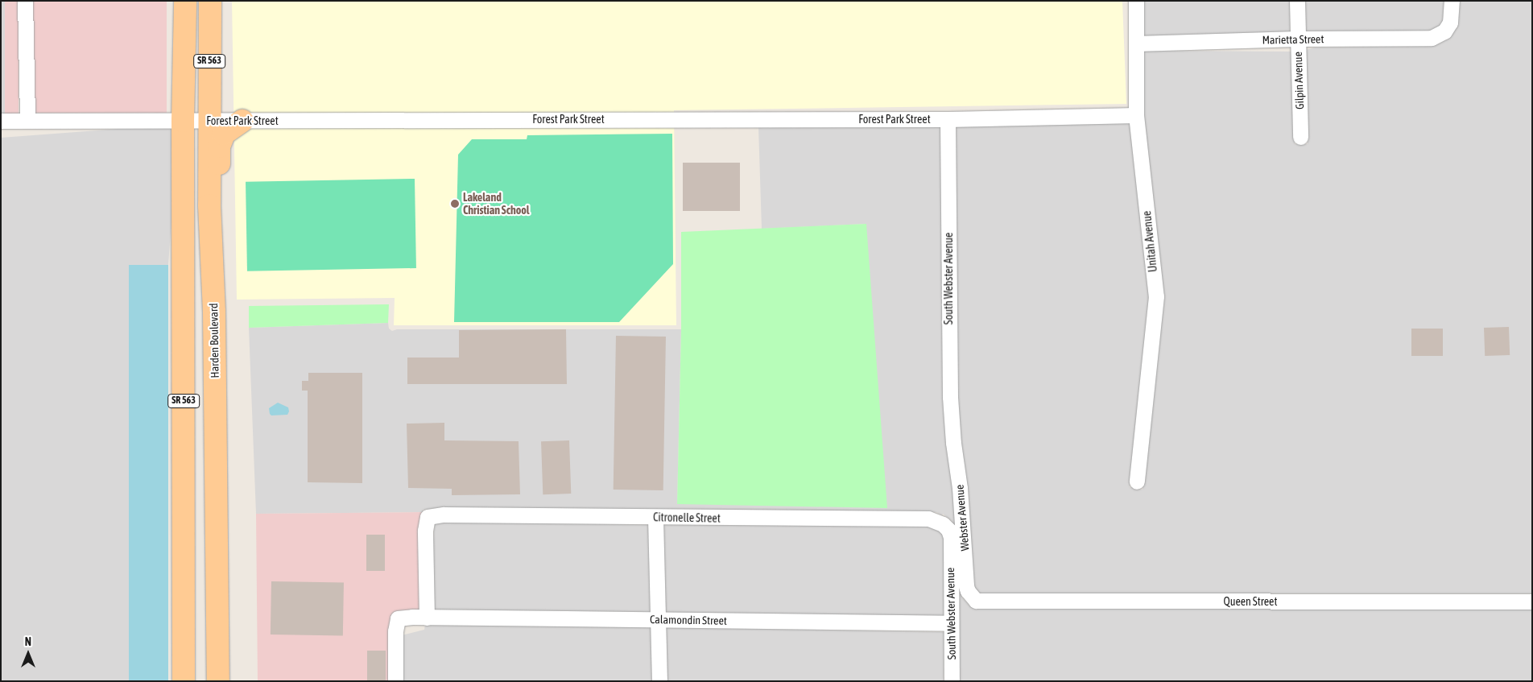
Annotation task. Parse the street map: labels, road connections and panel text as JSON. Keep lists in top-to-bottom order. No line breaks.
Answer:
{"streets":{"main road":["SR 563","Harden Boulevard"],"street":["Marietta Street","Gilpin Avenue","Forest Park Street","Unitah Avenue","South Webster Avenue","Citronelle Street","Webster Avenue","Queen Street","Calamondin Street"]},"crossings":[["Marietta Street","Gilpin Avenue"],["Marietta Street","Unitah Avenue"],["SR 563","Forest Park Street"],["Forest Park Street","Unitah Avenue"],["Forest Park Street","South Webster Avenue"],["Forest Park Street","Harden Boulevard"],["South Webster Avenue","Citronelle Street"],["South Webster Avenue","Webster Avenue"],["South Webster Avenue","Calamondin Street"],["Citronelle Street","Calamondin Street"],["Webster Avenue","Queen Street"]],"places":["Lakeland Christian School"],"north":"top"}
